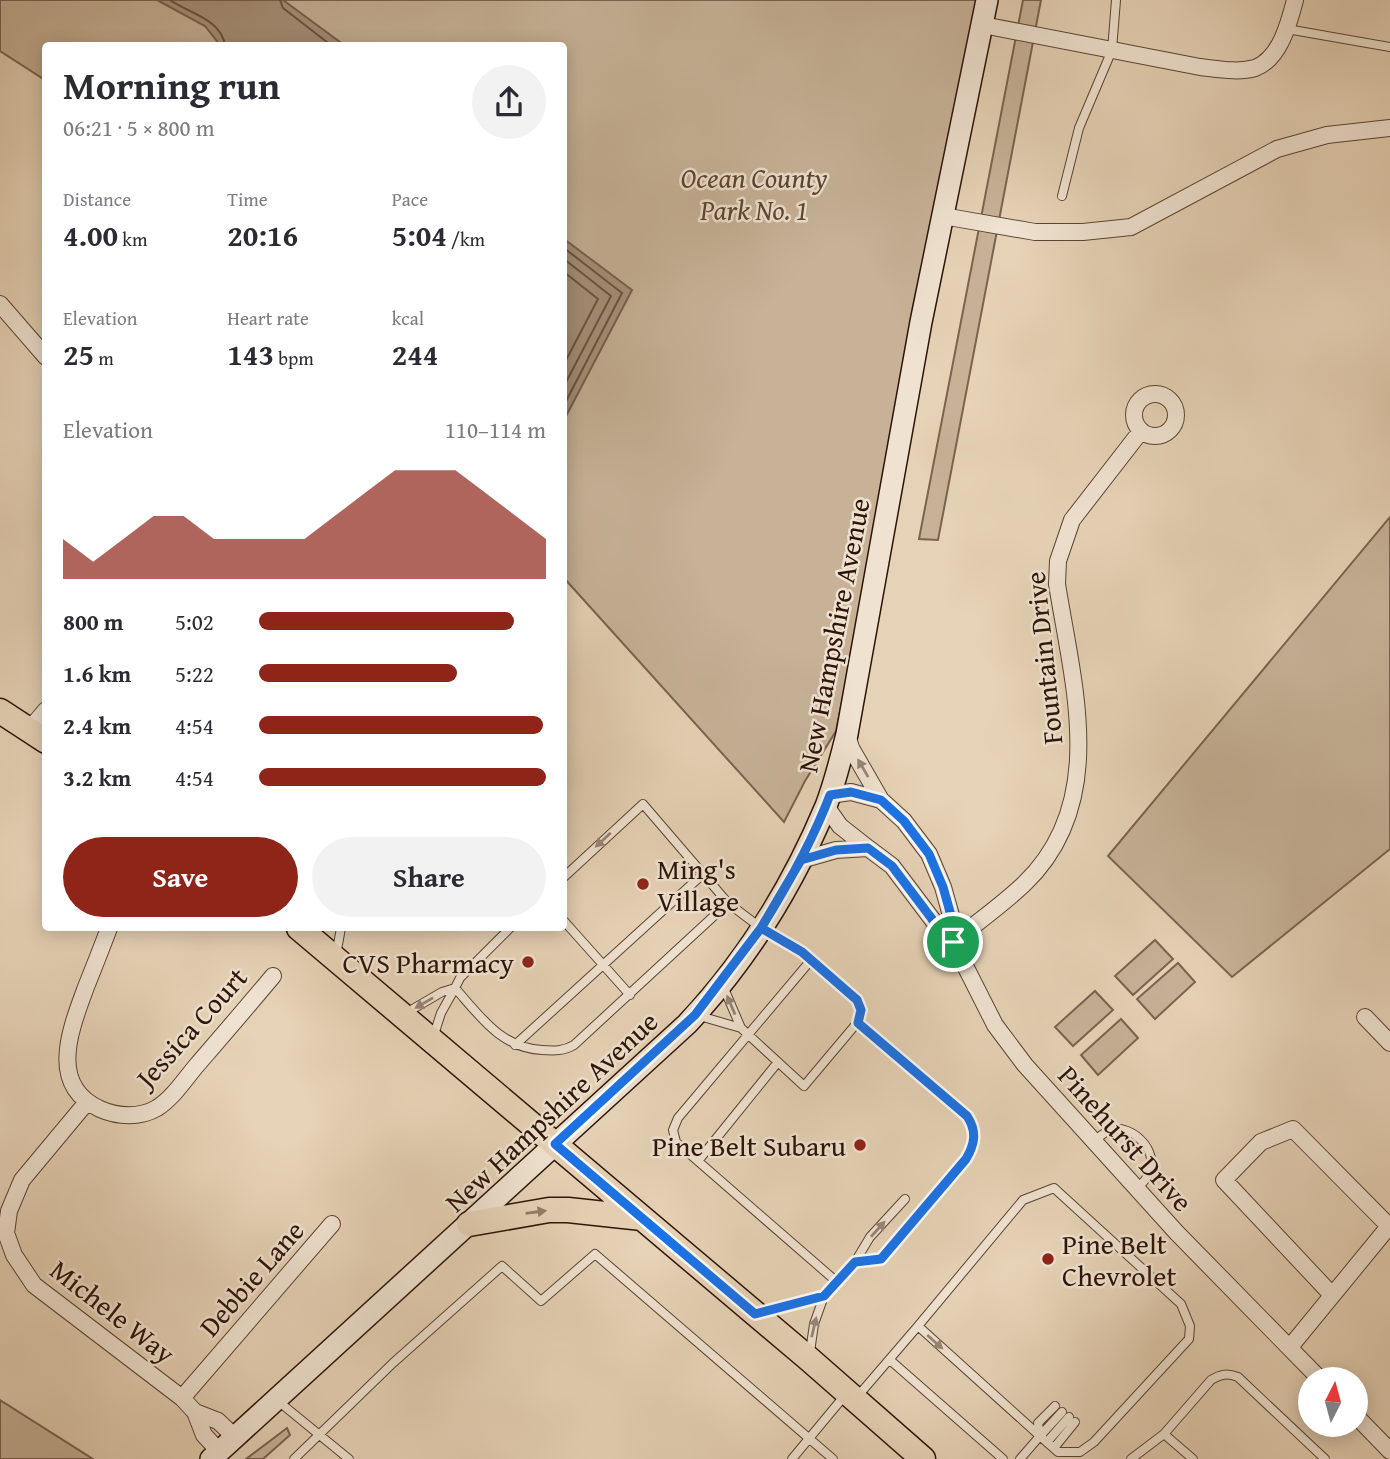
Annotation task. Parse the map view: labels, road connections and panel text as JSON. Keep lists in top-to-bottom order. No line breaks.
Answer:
{"streets":{"main road":["New Hampshire Avenue"],"street":["Fountain Drive","Jessica Court","Pinehurst Drive","Debbie Lane","Michele Way"]},"crossings":[["New Hampshire Avenue","Pinehurst Drive"],["New Hampshire Avenue","Michele Way"],["Fountain Drive","Pinehurst Drive"],["Jessica Court","Michele Way"],["Debbie Lane","Michele Way"]],"parks":["Ocean County Park No. 1"],"places":["Ming's Village","CVS Pharmacy","Pine Belt Subaru","Pine Belt Chevrolet"],"north":"top","page":{"heading":["Morning run","06:21 · 5 × 800 m"],"stats":[["Distance","4.00 km"],["Time","20:16"],["Pace","5:04 /km"],["Elevation","25 m"],["Heart rate","143 bpm"],["kcal","244"]],"chart":["Elevation","110–114 m"],"list":[{"name":"800 m","note":"5:02"},{"name":"1.6 km","note":"5:22"},{"name":"2.4 km","note":"4:54"},{"name":"3.2 km","note":"4:54"}],"buttons":["Save","Share"]}}
